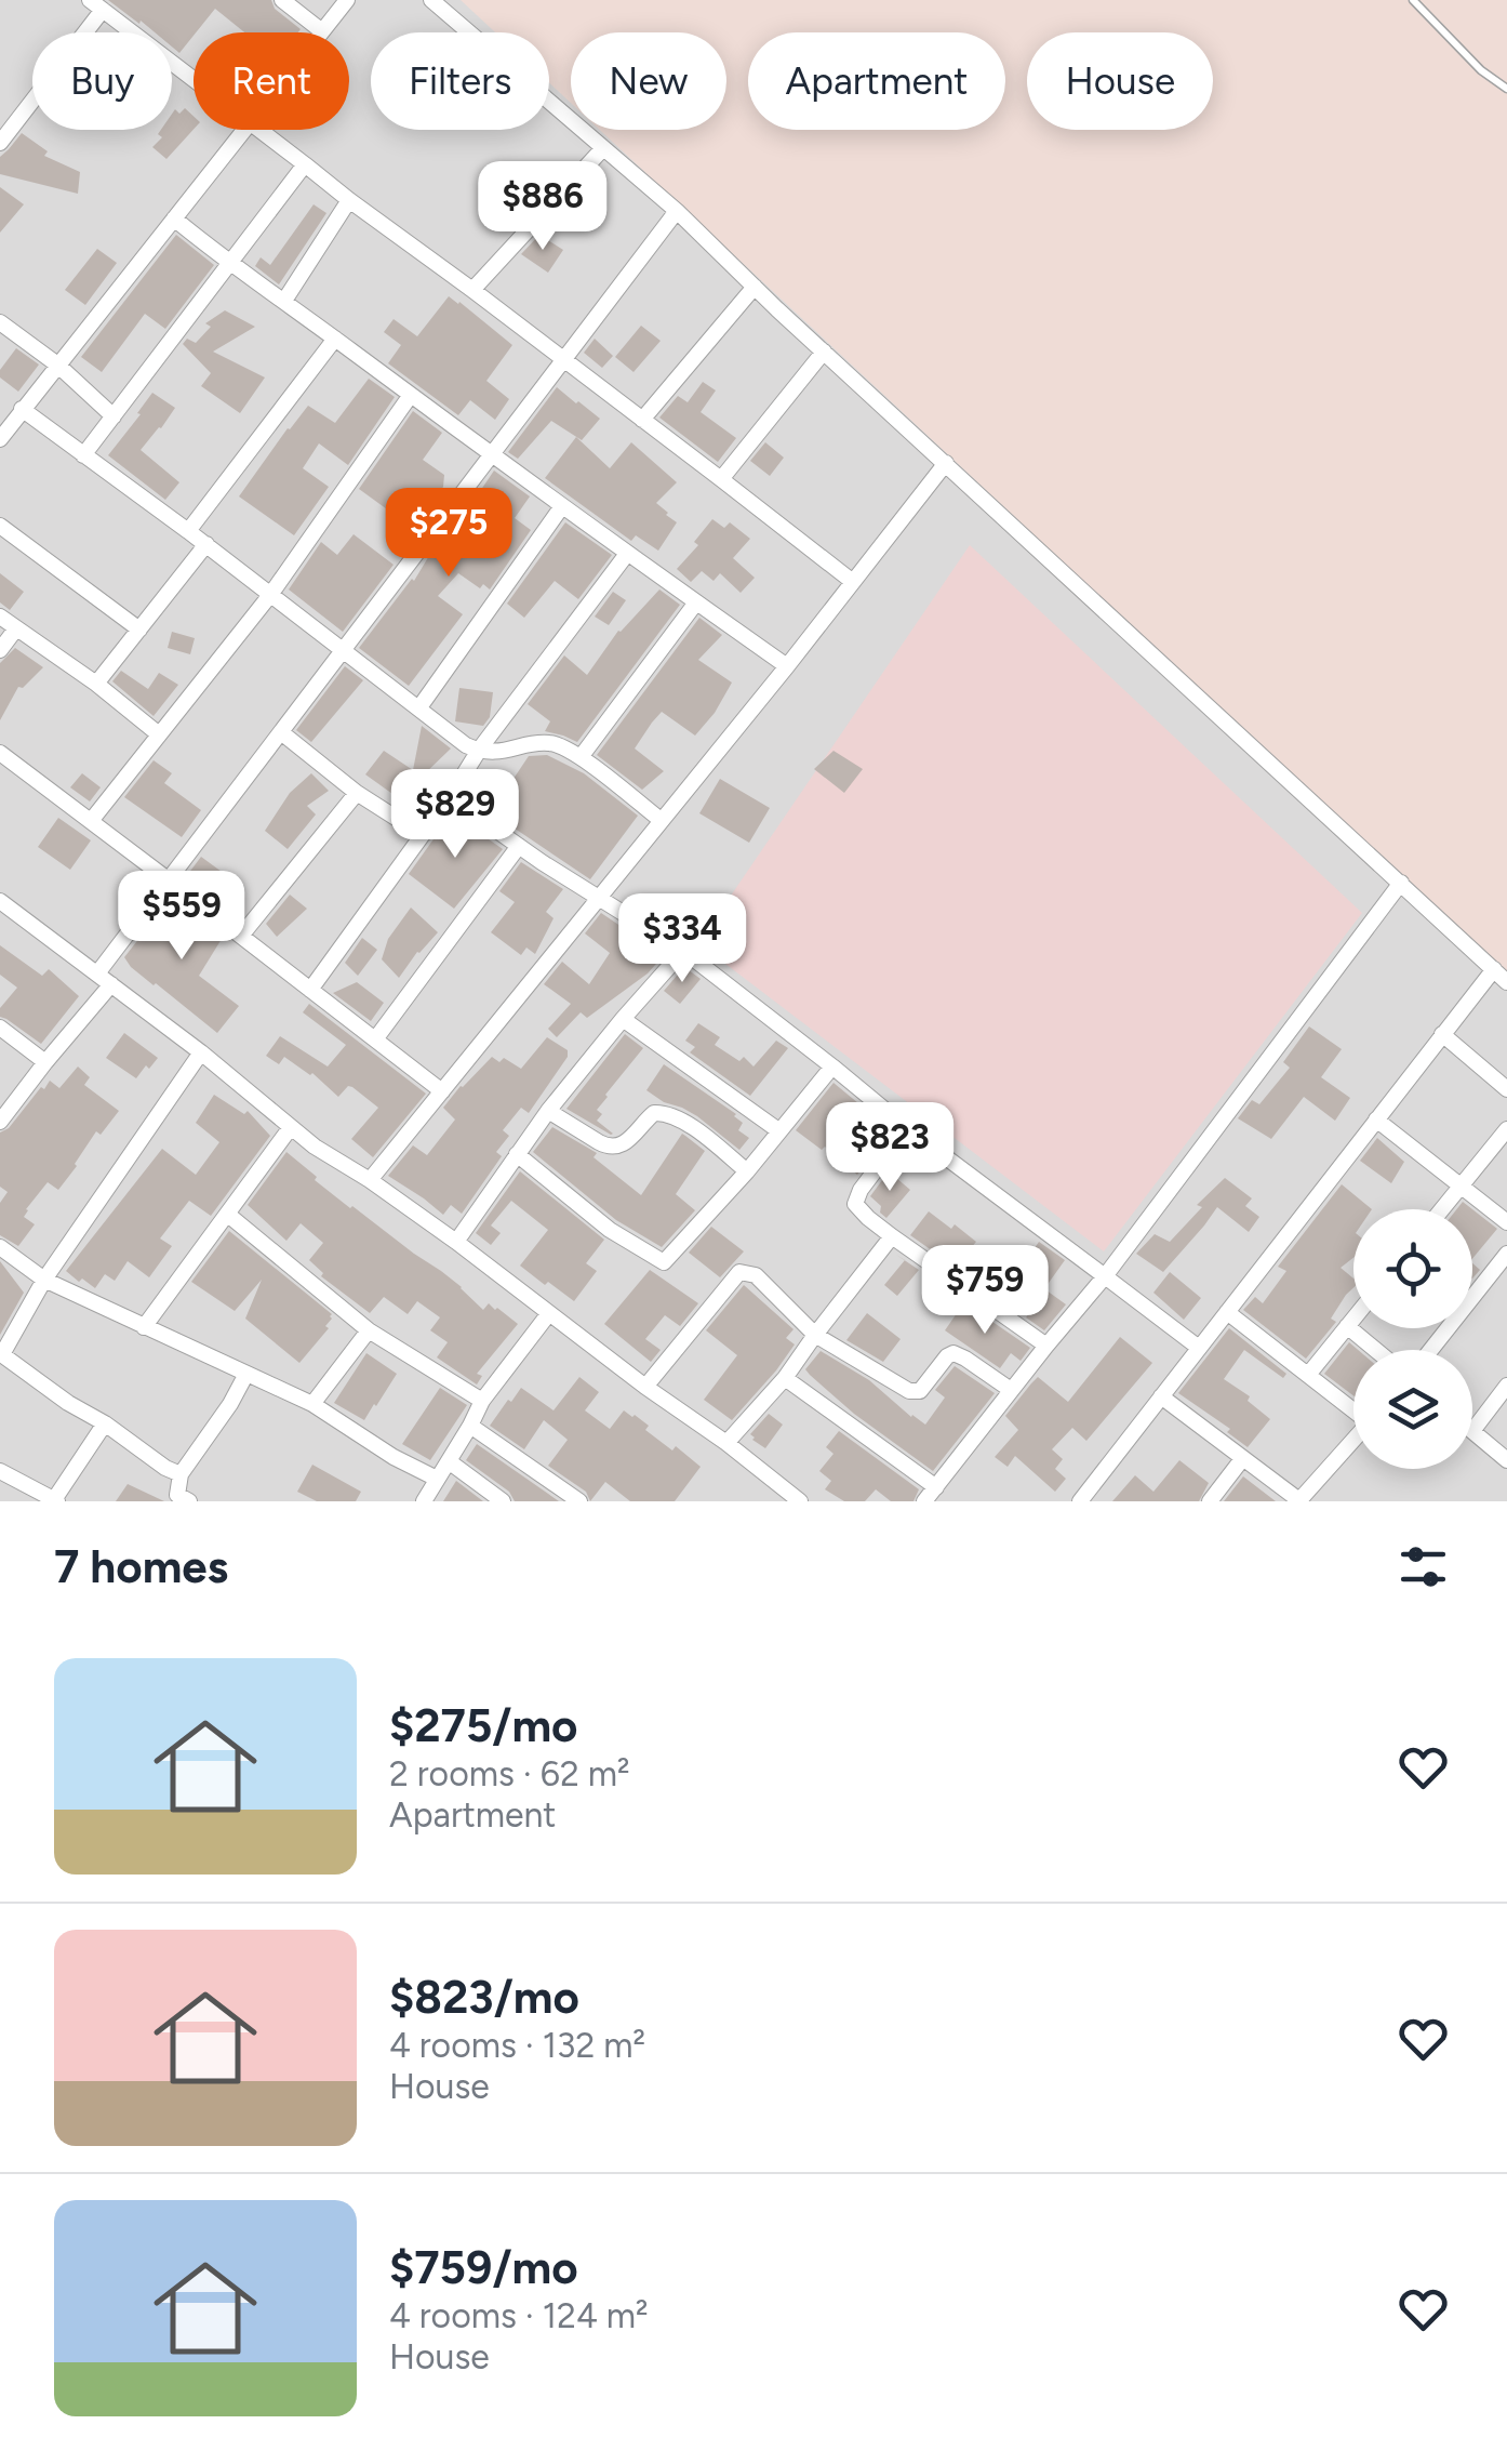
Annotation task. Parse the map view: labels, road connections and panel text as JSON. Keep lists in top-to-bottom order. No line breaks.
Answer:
{"page":{"chip":["Buy","Rent","Filters","New","Apartment","House"],"price":["$886","$275","$829","$559","$334","$823","$759"],"heading":"7 homes","list":[{"name":"$275/mo","note":"2 rooms · 62 m² · Apartment"},{"name":"$823/mo","note":"4 rooms · 132 m² · House"},{"name":"$759/mo","note":"4 rooms · 124 m² · House"}]}}
